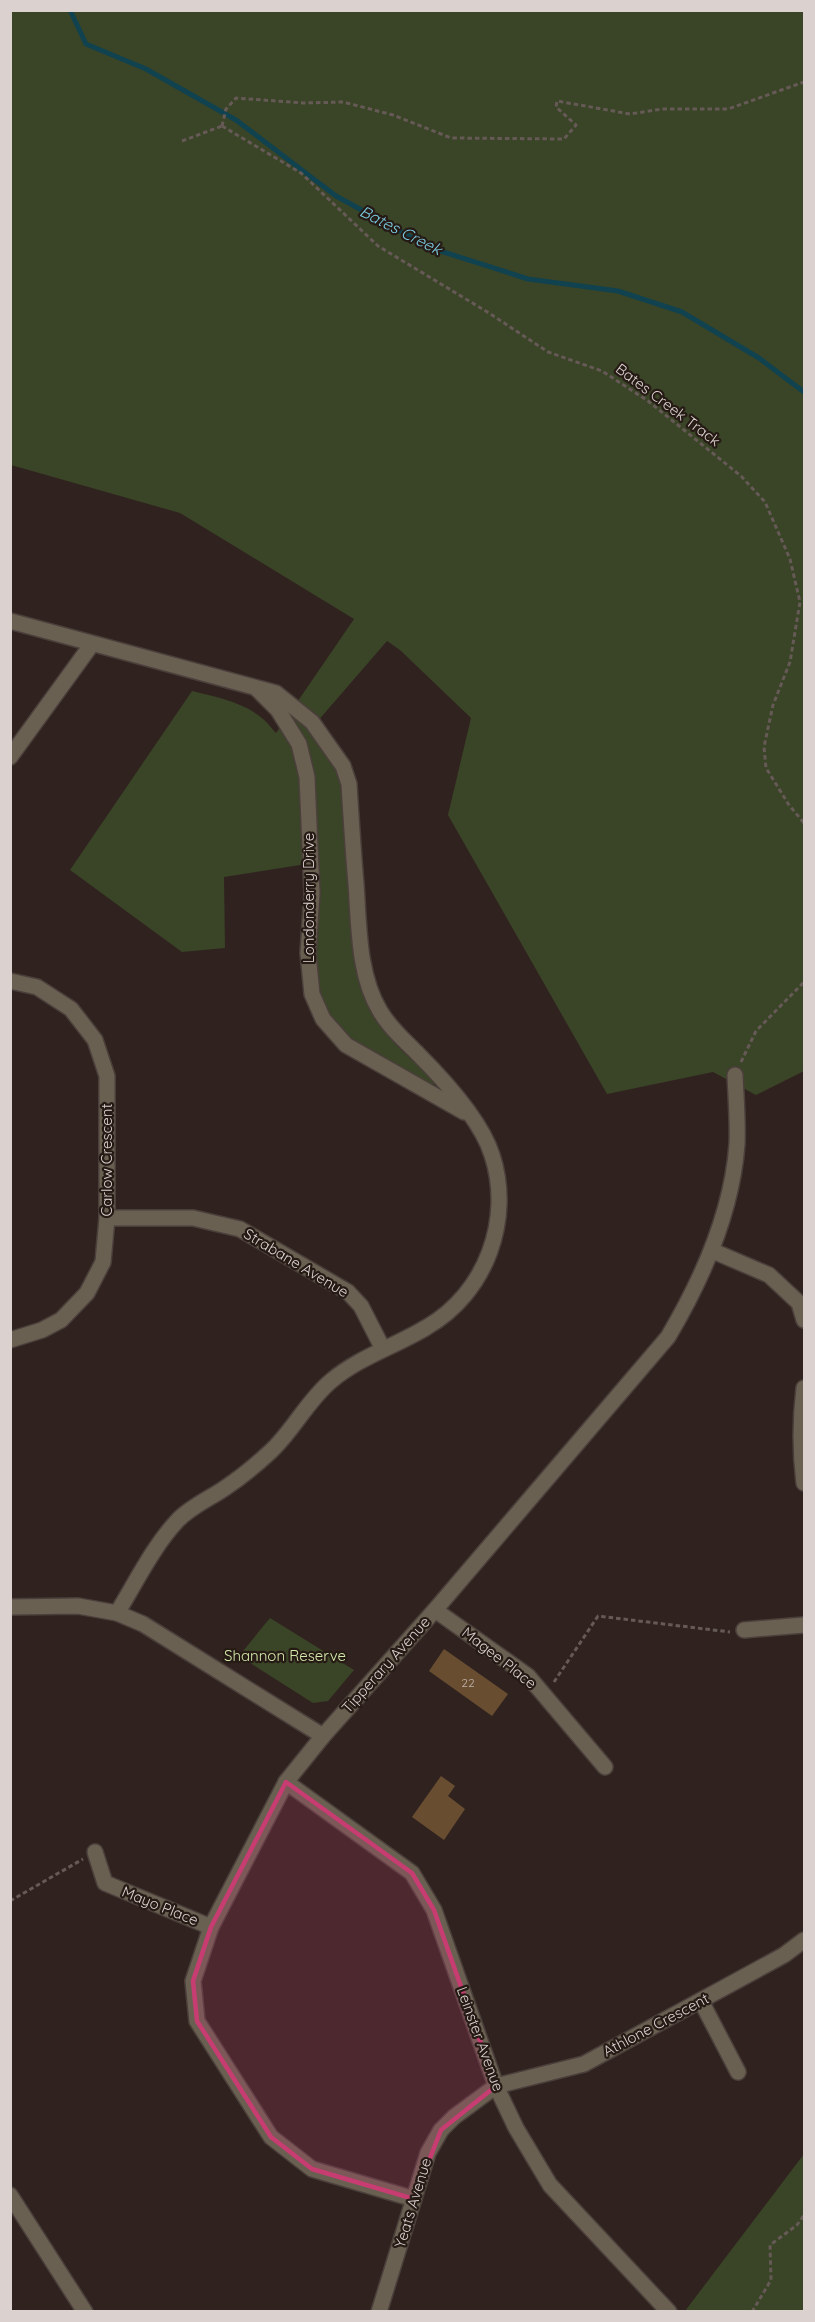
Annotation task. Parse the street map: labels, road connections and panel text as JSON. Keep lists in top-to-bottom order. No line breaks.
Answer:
{"streets":{"street":["Londonderry Drive","Carlow Crescent","Strabane Avenue","Magee Place","Tipperary Avenue","Mayo Place","Athlone Crescent","Leinster Avenue","Yeats Avenue"],"path":["Bates Creek Track"]},"crossings":[["Londonderry Drive","Strabane Avenue"],["Carlow Crescent","Strabane Avenue"],["Magee Place","Tipperary Avenue"],["Tipperary Avenue","Mayo Place"],["Tipperary Avenue","Leinster Avenue"],["Tipperary Avenue","Yeats Avenue"],["Athlone Crescent","Leinster Avenue"],["Athlone Crescent","Yeats Avenue"],["Leinster Avenue","Yeats Avenue"]],"water":["Bates Creek"],"parks":["Shannon Reserve"],"house_numbers":["22"]}
